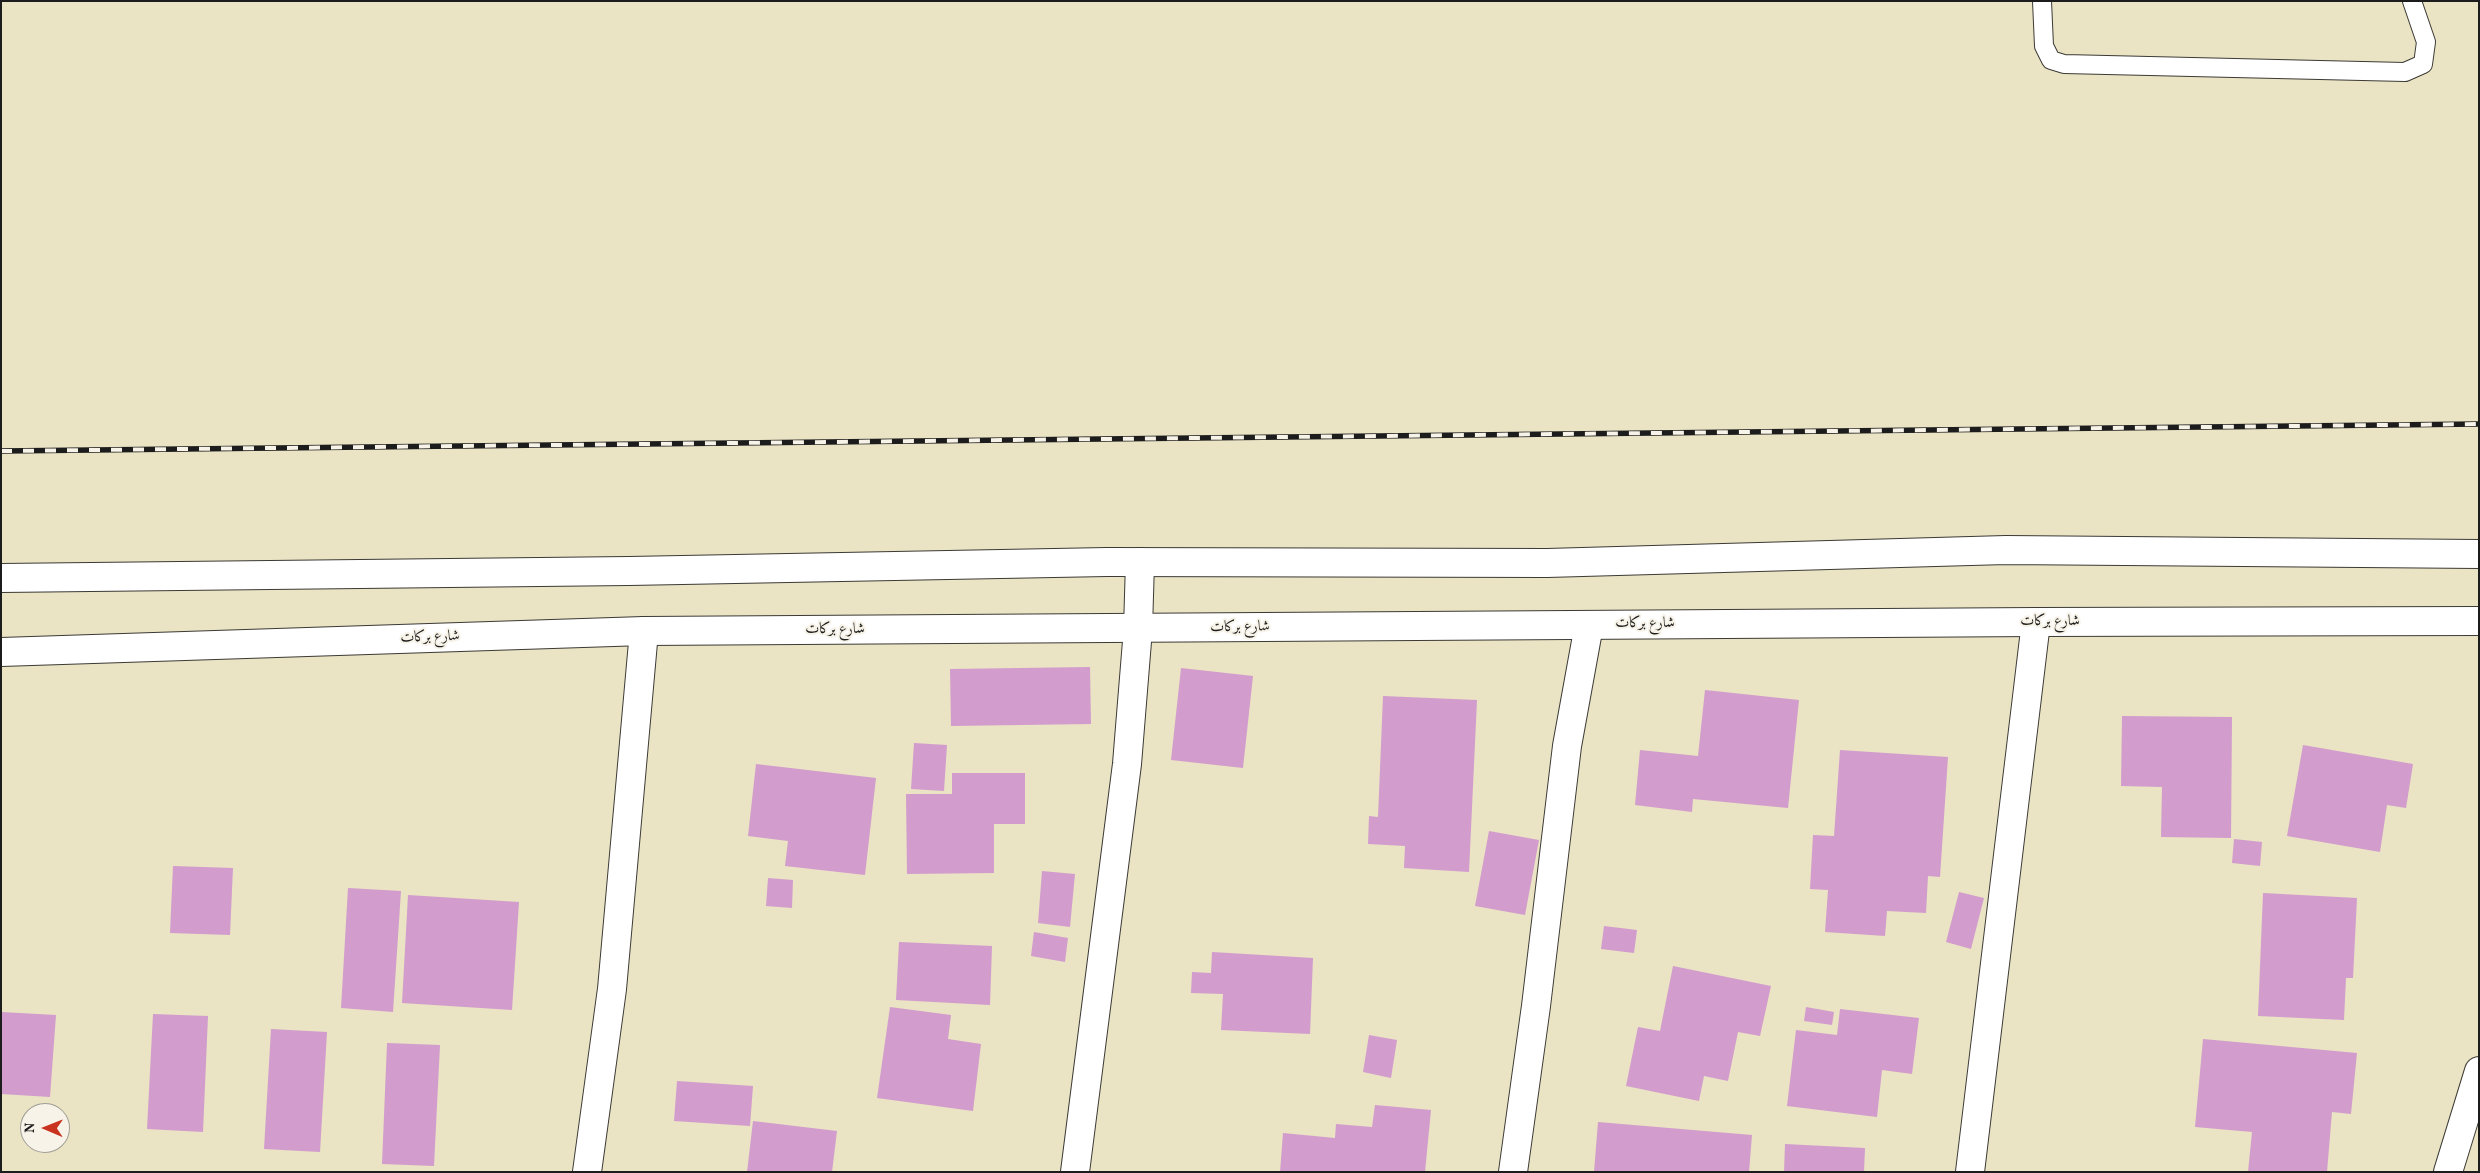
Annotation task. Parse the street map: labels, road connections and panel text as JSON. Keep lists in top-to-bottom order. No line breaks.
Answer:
{"streets":{"main road":["شارع بركات"]},"north":"left"}
